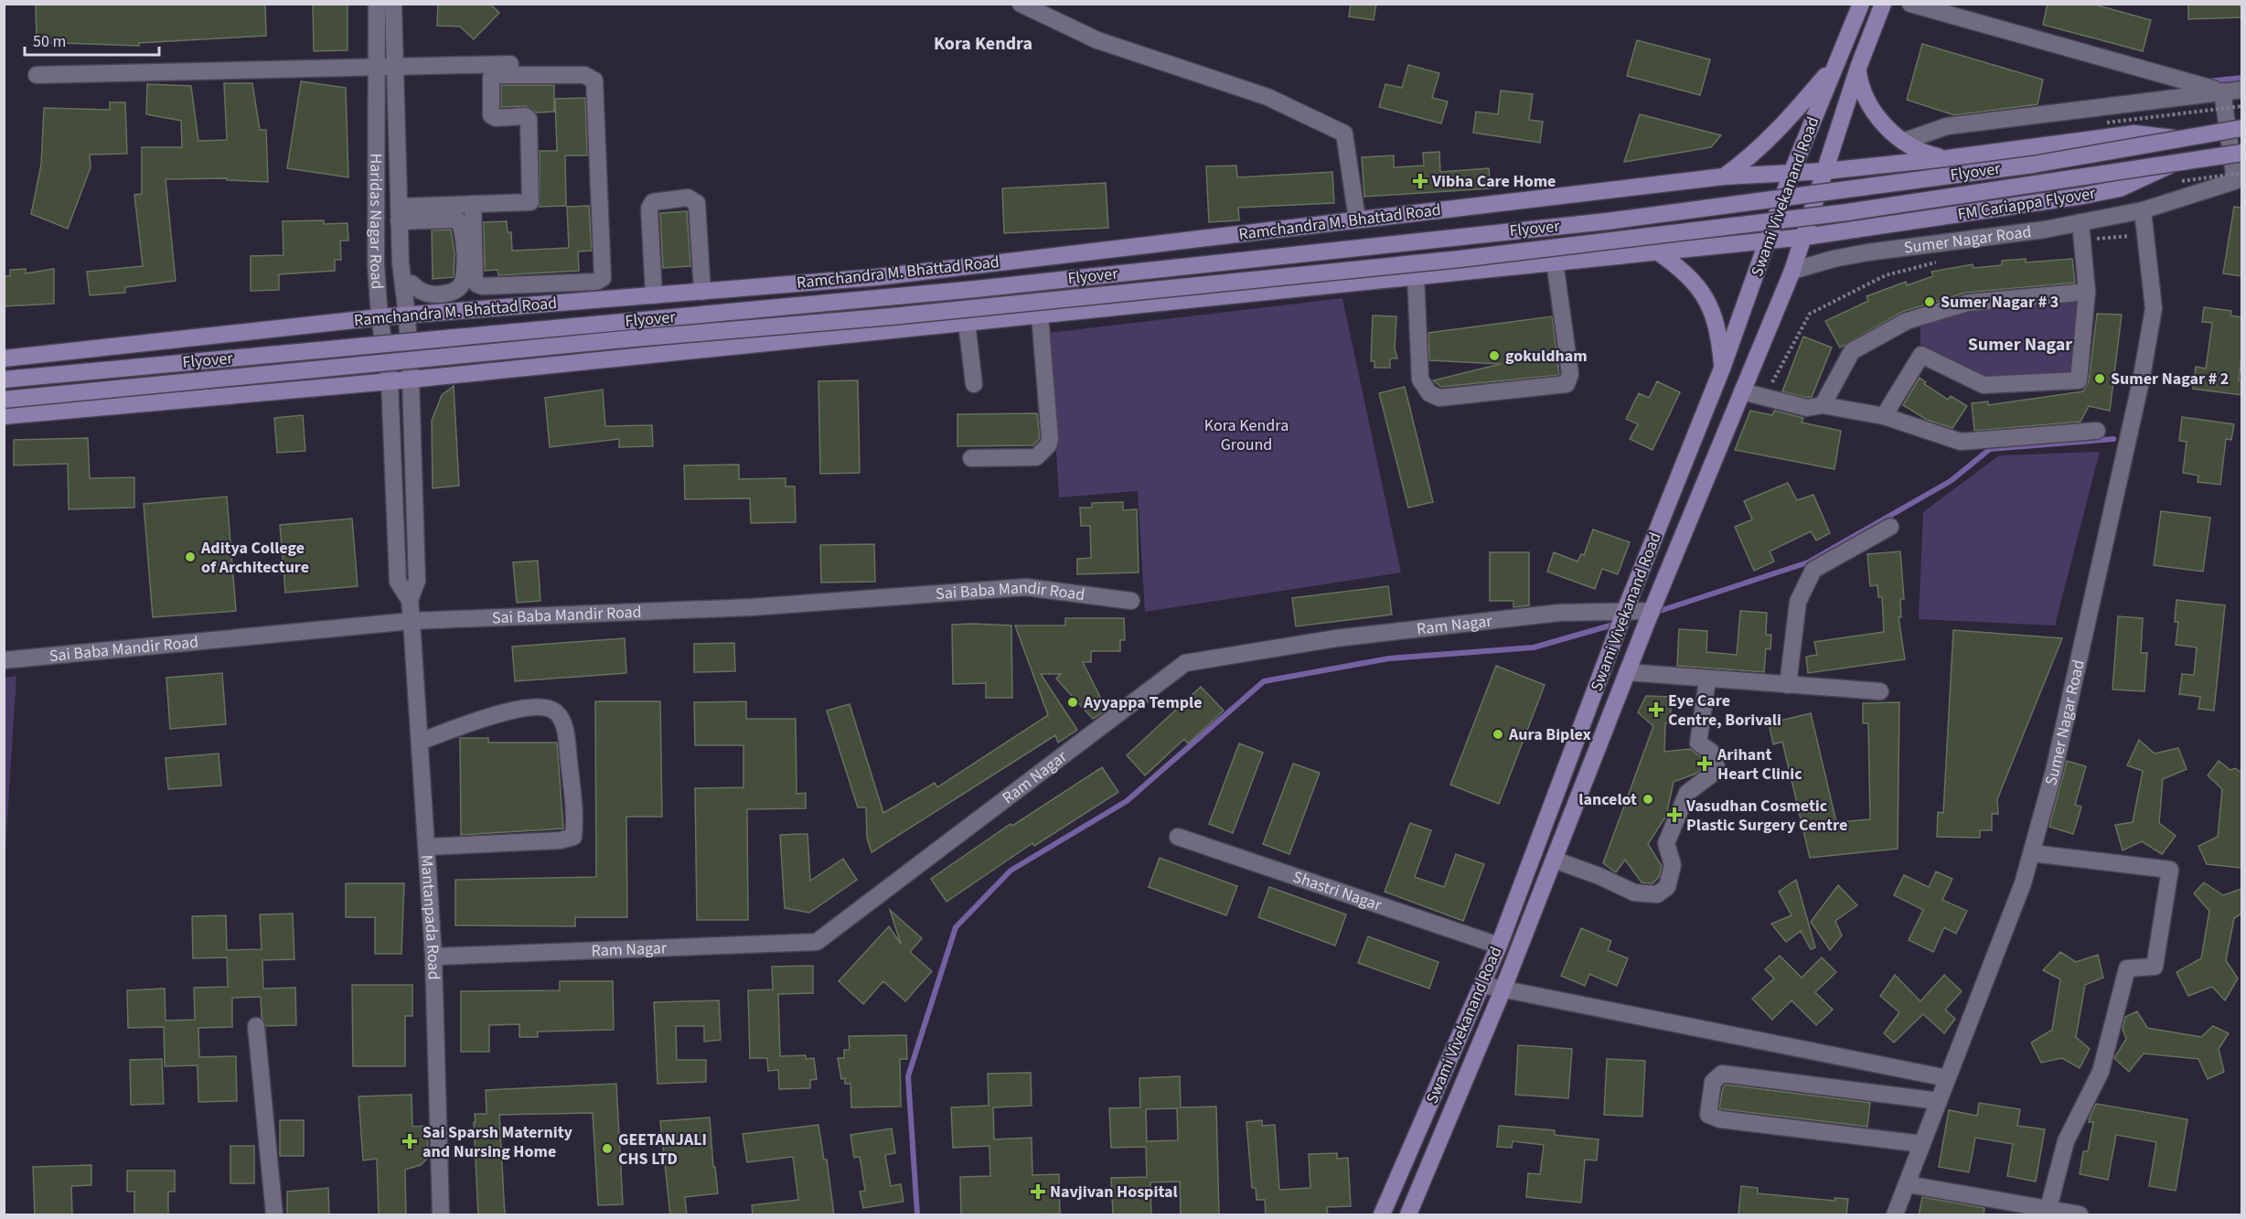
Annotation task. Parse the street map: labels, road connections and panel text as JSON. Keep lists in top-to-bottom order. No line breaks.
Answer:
{"streets":{"main road":["Flyover","Swami Vivekanand Road","FM Cariappa Flyover","Ramchandra M. Bhattad Road"],"street":["Haridas Nagar Road","Sumer Nagar Road","Sai Baba Mandir Road","Ram Nagar","Shastri Nagar","Mantanpada Road"]},"crossings":[["Flyover","FM Cariappa Flyover"],["Swami Vivekanand Road","FM Cariappa Flyover"],["Swami Vivekanand Road","Ramchandra M. Bhattad Road"],["Swami Vivekanand Road","Sumer Nagar Road"],["Swami Vivekanand Road","Ram Nagar"],["Swami Vivekanand Road","Shastri Nagar"],["Haridas Nagar Road","Ramchandra M. Bhattad Road"],["Haridas Nagar Road","Sai Baba Mandir Road"],["Haridas Nagar Road","Mantanpada Road"],["Sai Baba Mandir Road","Mantanpada Road"],["Ram Nagar","Mantanpada Road"]],"districts":["Kora Kendra","Sumer Nagar"],"parks":["Kora Kendra Ground"],"places":{"health":["Vibha Care Home","Eye Care Centre, Borivali","Arihant Heart Clinic","Vasudhan Cosmetic Plastic Surgery Centre","Sai Sparsh Maternity and Nursing Home","Navjivan Hospital"],"other":["Sumer Nagar # 3","gokuldham","Sumer Nagar # 2","Aditya College of Architecture","Ayyappa Temple","Aura Biplex","lancelot","GEETANJALI CHS LTD"]},"scale_bar":"50 m"}
